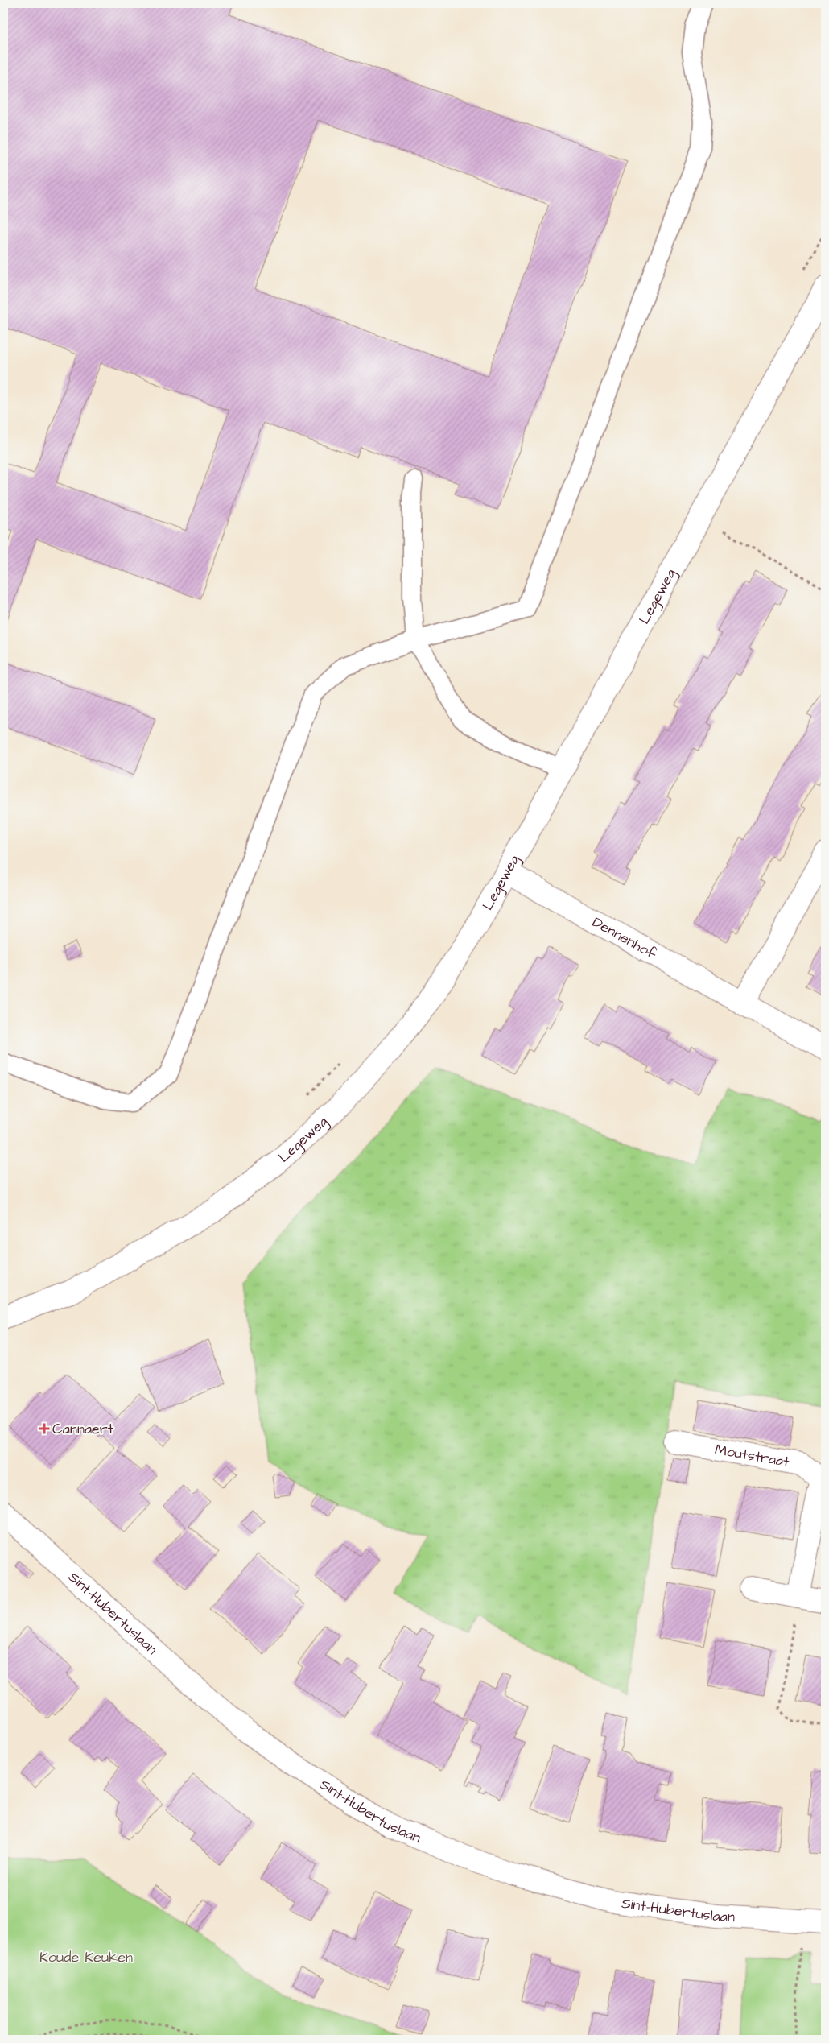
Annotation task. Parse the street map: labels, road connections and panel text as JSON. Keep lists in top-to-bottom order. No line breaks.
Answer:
{"streets":{"street":["Legeweg","Dennenhof","Moutstraat","Sint-Hubertuslaan"]},"crossings":[["Legeweg","Dennenhof"]],"parks":["Koude Keuken"],"places":{"health":["Cannaert"]}}
